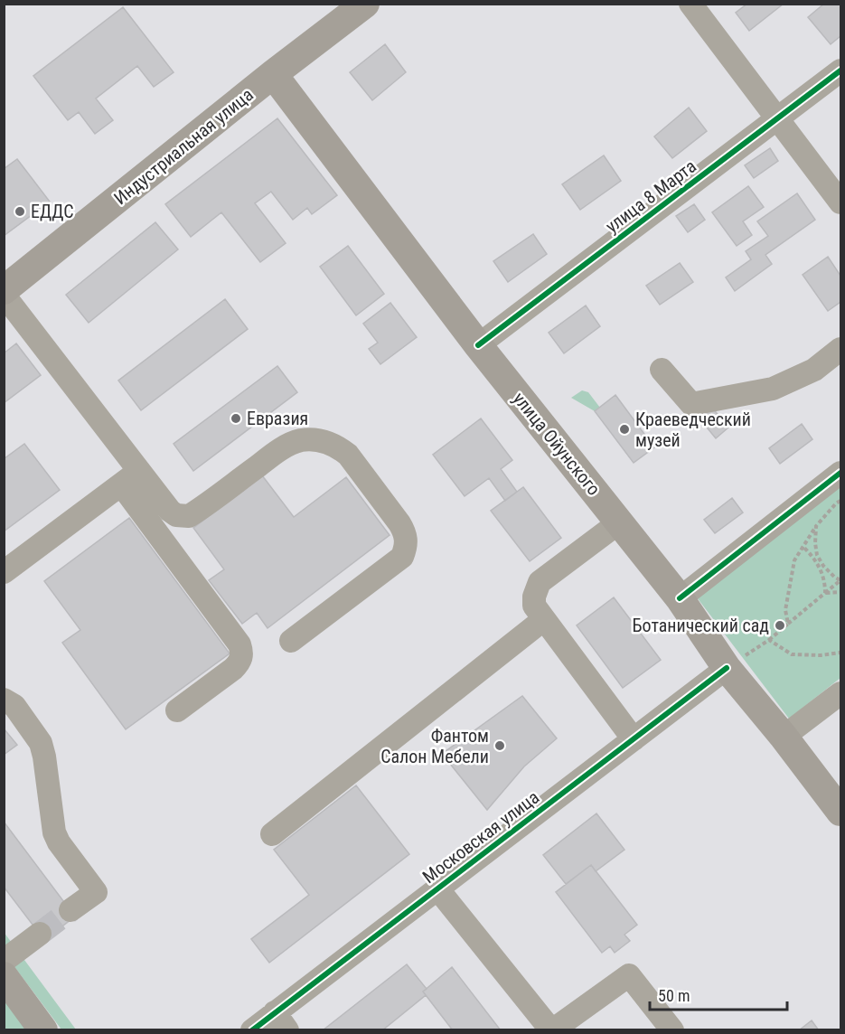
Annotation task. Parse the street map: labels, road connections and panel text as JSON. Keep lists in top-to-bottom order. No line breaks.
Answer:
{"streets":{"main road":["Индустриальная улица","улица Ойунского"],"street":["улица 8 Марта","Московская улица"]},"crossings":[["Индустриальная улица","улица Ойунского"],["улица 8 Марта","улица Ойунского"],["улица Ойунского","Московская улица"]],"places":["ЕДДС","Евразия","Краеведческий музей","Ботанический сад","Фантом Салон Мебели"],"scale_bar":"50 m"}
